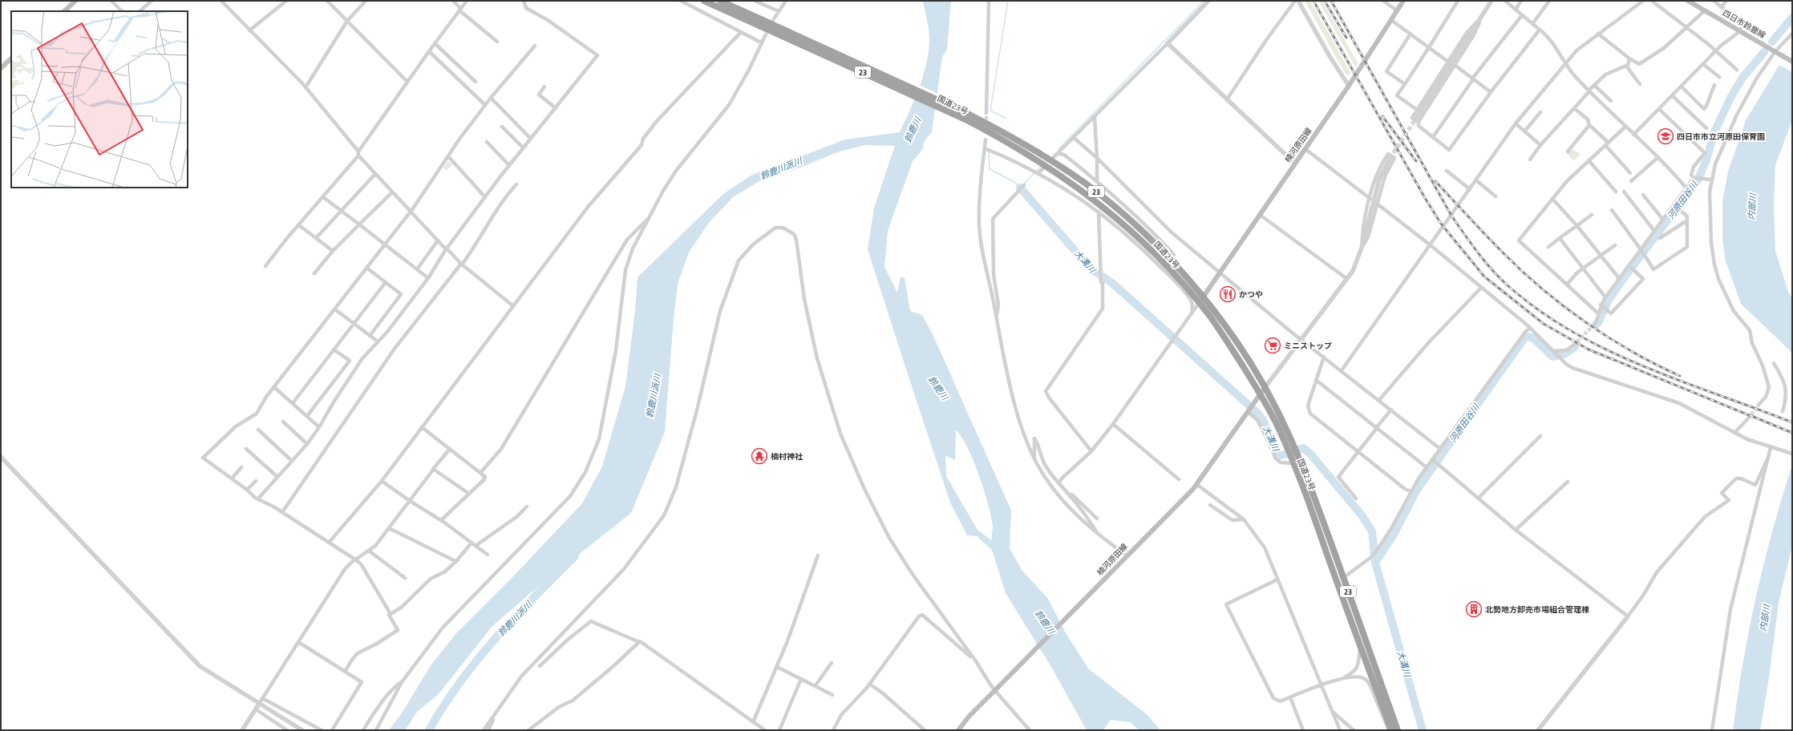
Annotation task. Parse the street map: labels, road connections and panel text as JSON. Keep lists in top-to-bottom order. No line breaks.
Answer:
{"streets":{"highway":["23","国道23号"],"main road":["四日市鈴鹿線","楠河原田線"]},"crossings":[["国道23号","楠河原田線"]],"water":["鈴鹿川","鈴鹿川派川","河原田谷川","内部川","大溝川"],"places":{"school or university":["四日市市立河原田保育園"],"restaurant":["かつや"],"supermarket":["ミニストップ"],"temple":["楠村神社"],"building":["北勢地方卸売市場組合管理棟"]}}
